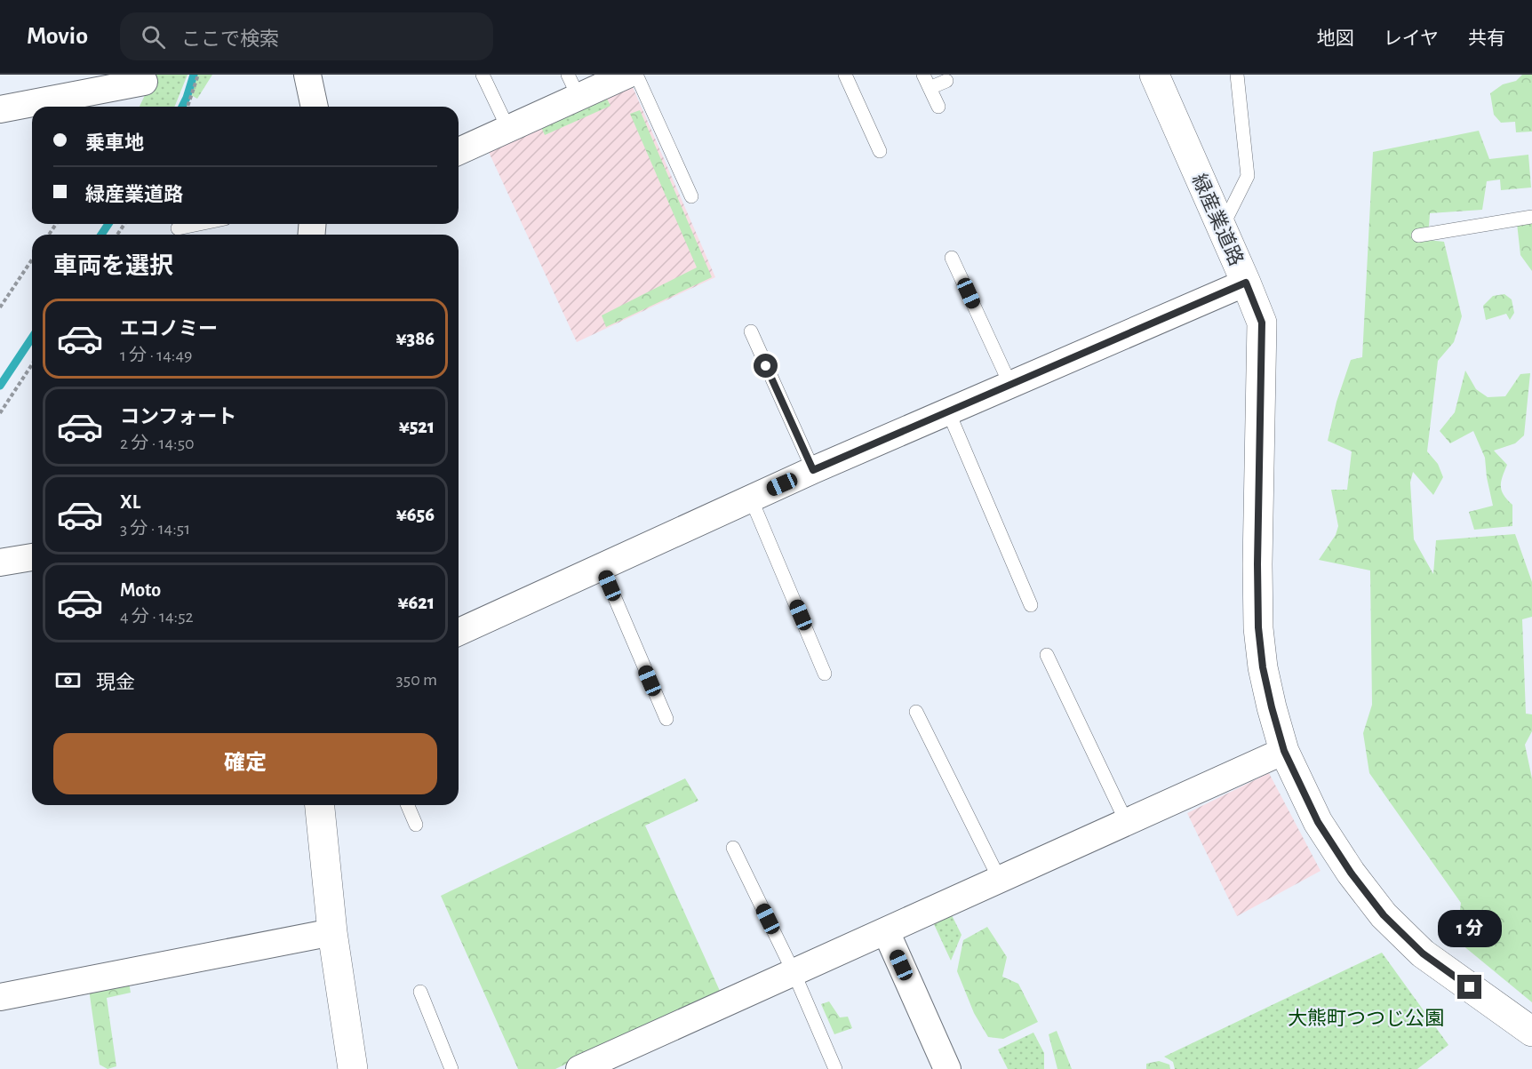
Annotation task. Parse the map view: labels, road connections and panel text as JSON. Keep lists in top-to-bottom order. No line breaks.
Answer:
{"streets":{"main road":["緑産業道路"]},"parks":["大熊町つつじ公園"],"page":{"header":"Movio","search":"ここで検索","nav":["地図","レイヤ","共有"],"banner":["乗車地","緑産業道路"],"heading":"車両を選択","list":[{"name":"エコノミー","note":"1 分 · 14:49","value":"¥386"},{"name":"コンフォート","note":"2 分 · 14:50","value":"¥521"},{"name":"XL","note":"3 分 · 14:51","value":"¥656"},{"name":"Moto","note":"4 分 · 14:52","value":"¥621"}],"pay":["現金","350 m"],"buttons":"確定","bubble":"1 分"}}
